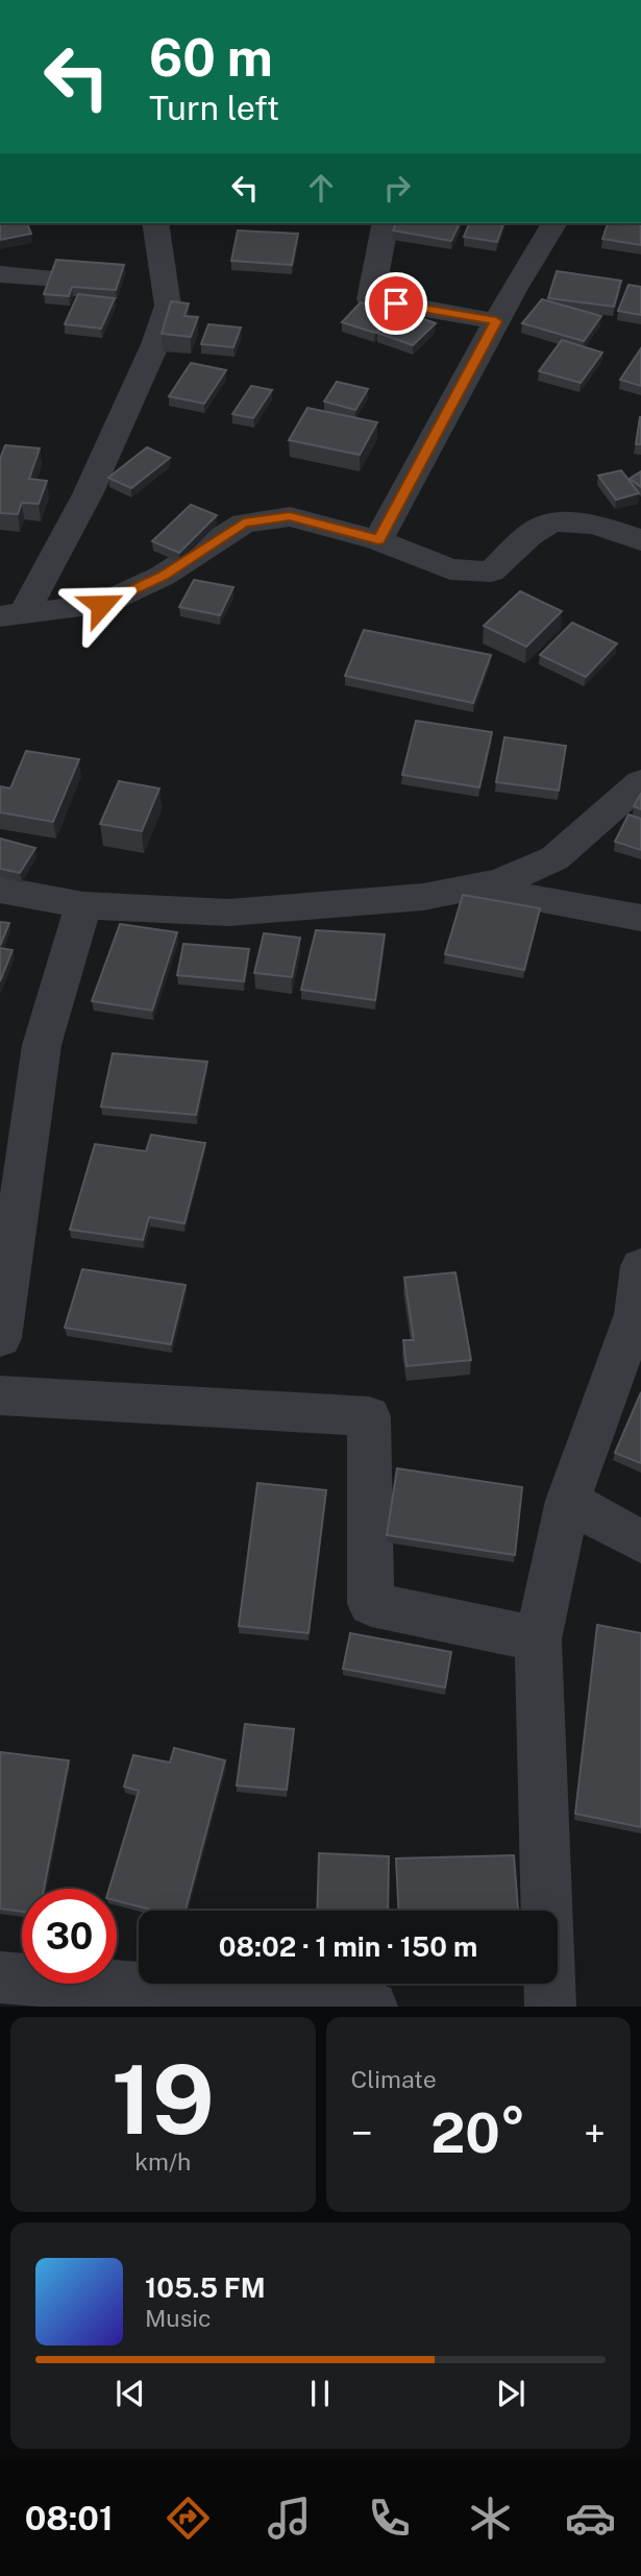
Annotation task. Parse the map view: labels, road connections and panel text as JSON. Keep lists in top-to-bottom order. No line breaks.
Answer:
{"page":{"turn":["60 m","Turn left"],"limit":"30","trip":"08:02 · 1 min · 150 m","tile":[["19","km/h"],"Climate"],"heat":["−","20°","+"],"song":["105.5 FM","Music"],"tabs":"08:01"}}
